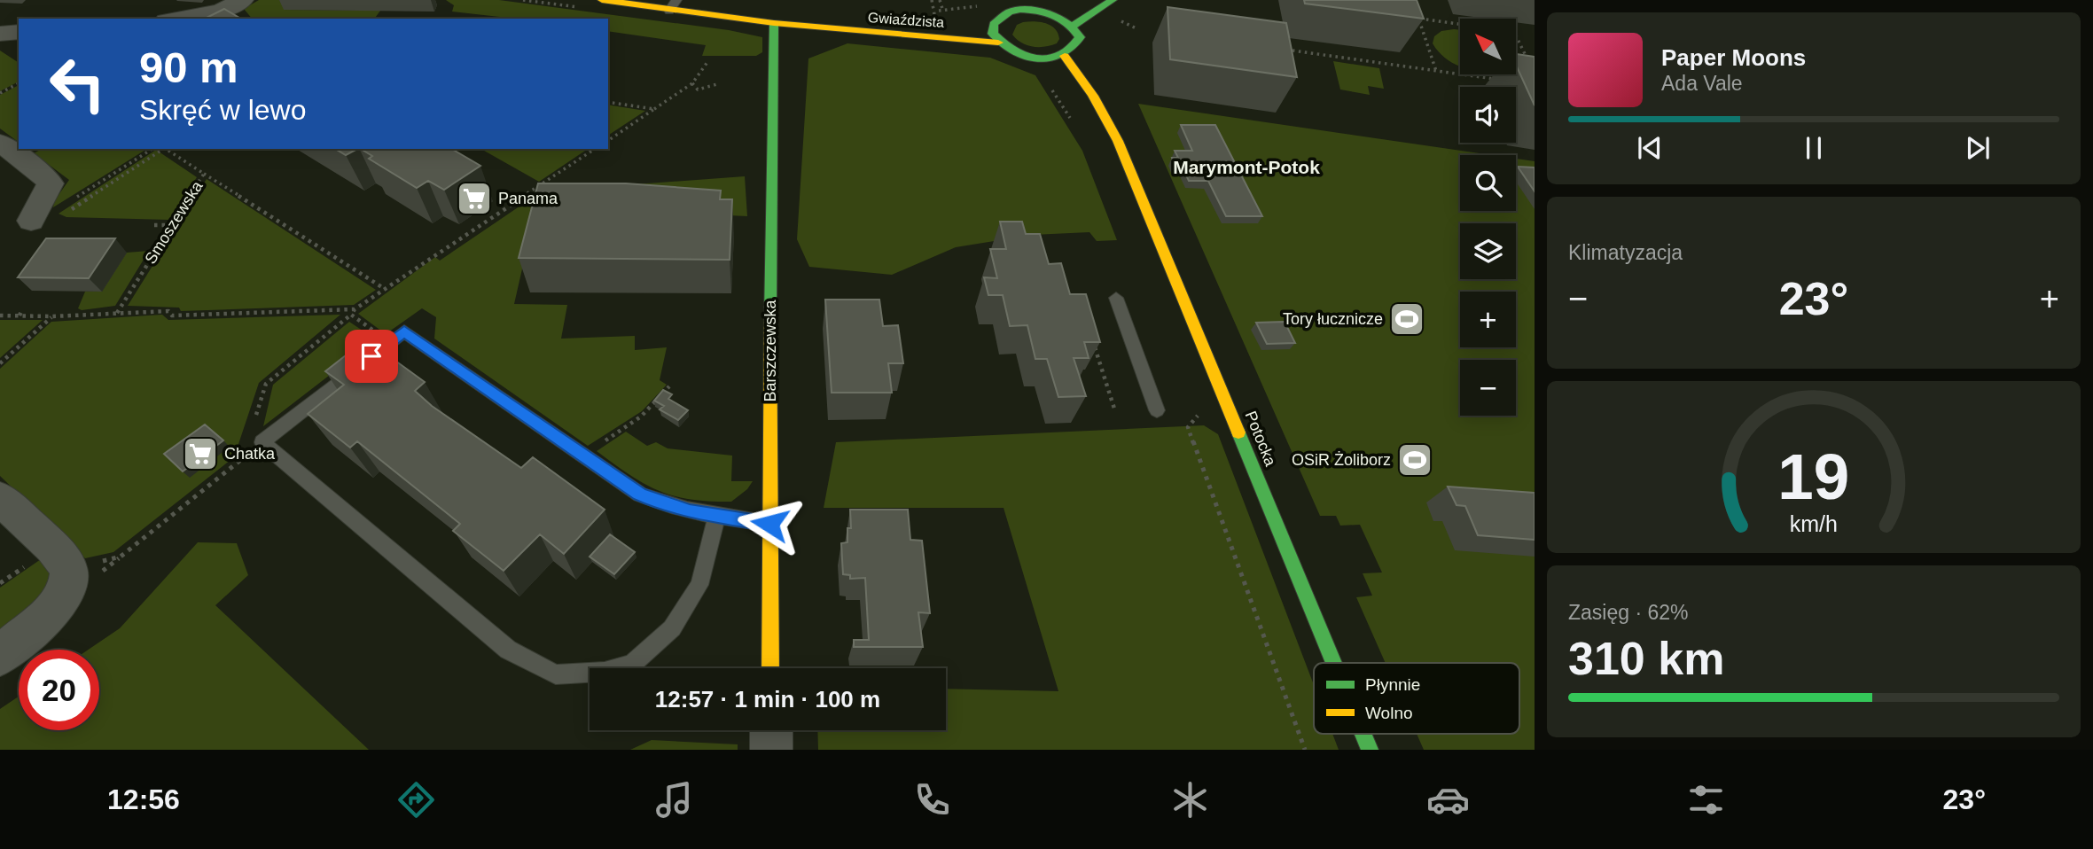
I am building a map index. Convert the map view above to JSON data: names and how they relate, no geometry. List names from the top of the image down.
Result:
{
  "streets": {
    "street": ["Gwiaździsta", "Barszczewska", "Potocka"],
    "path": ["Smoszewska"]
  },
  "crossings": [
    ["Gwiaździsta", "Barszczewska"]
  ],
  "districts": ["Marymont-Potok"],
  "places": {
    "supermarket": ["Panama", "Chatka"],
    "sports": ["Tory łucznicze", "OSiR Żoliborz"]
  },
  "legend": ["Płynnie", "Wolno"],
  "north": "top left",
  "page": {
    "map_buttons": ["+", "−"],
    "turn": ["90 m", "Skręć w lewo"],
    "song": ["Paper Moons", "Ada Vale"],
    "tile": [
      "Klimatyzacja",
      ["Zasięg · 62%", "310 km"]
    ],
    "heat": ["−", "23°", "+"],
    "limit": "20",
    "trip": "12:57 · 1 min · 100 m",
    "tabs": ["12:56", "23°"],
    "gauge": ["19", "km/h"]
  }
}
